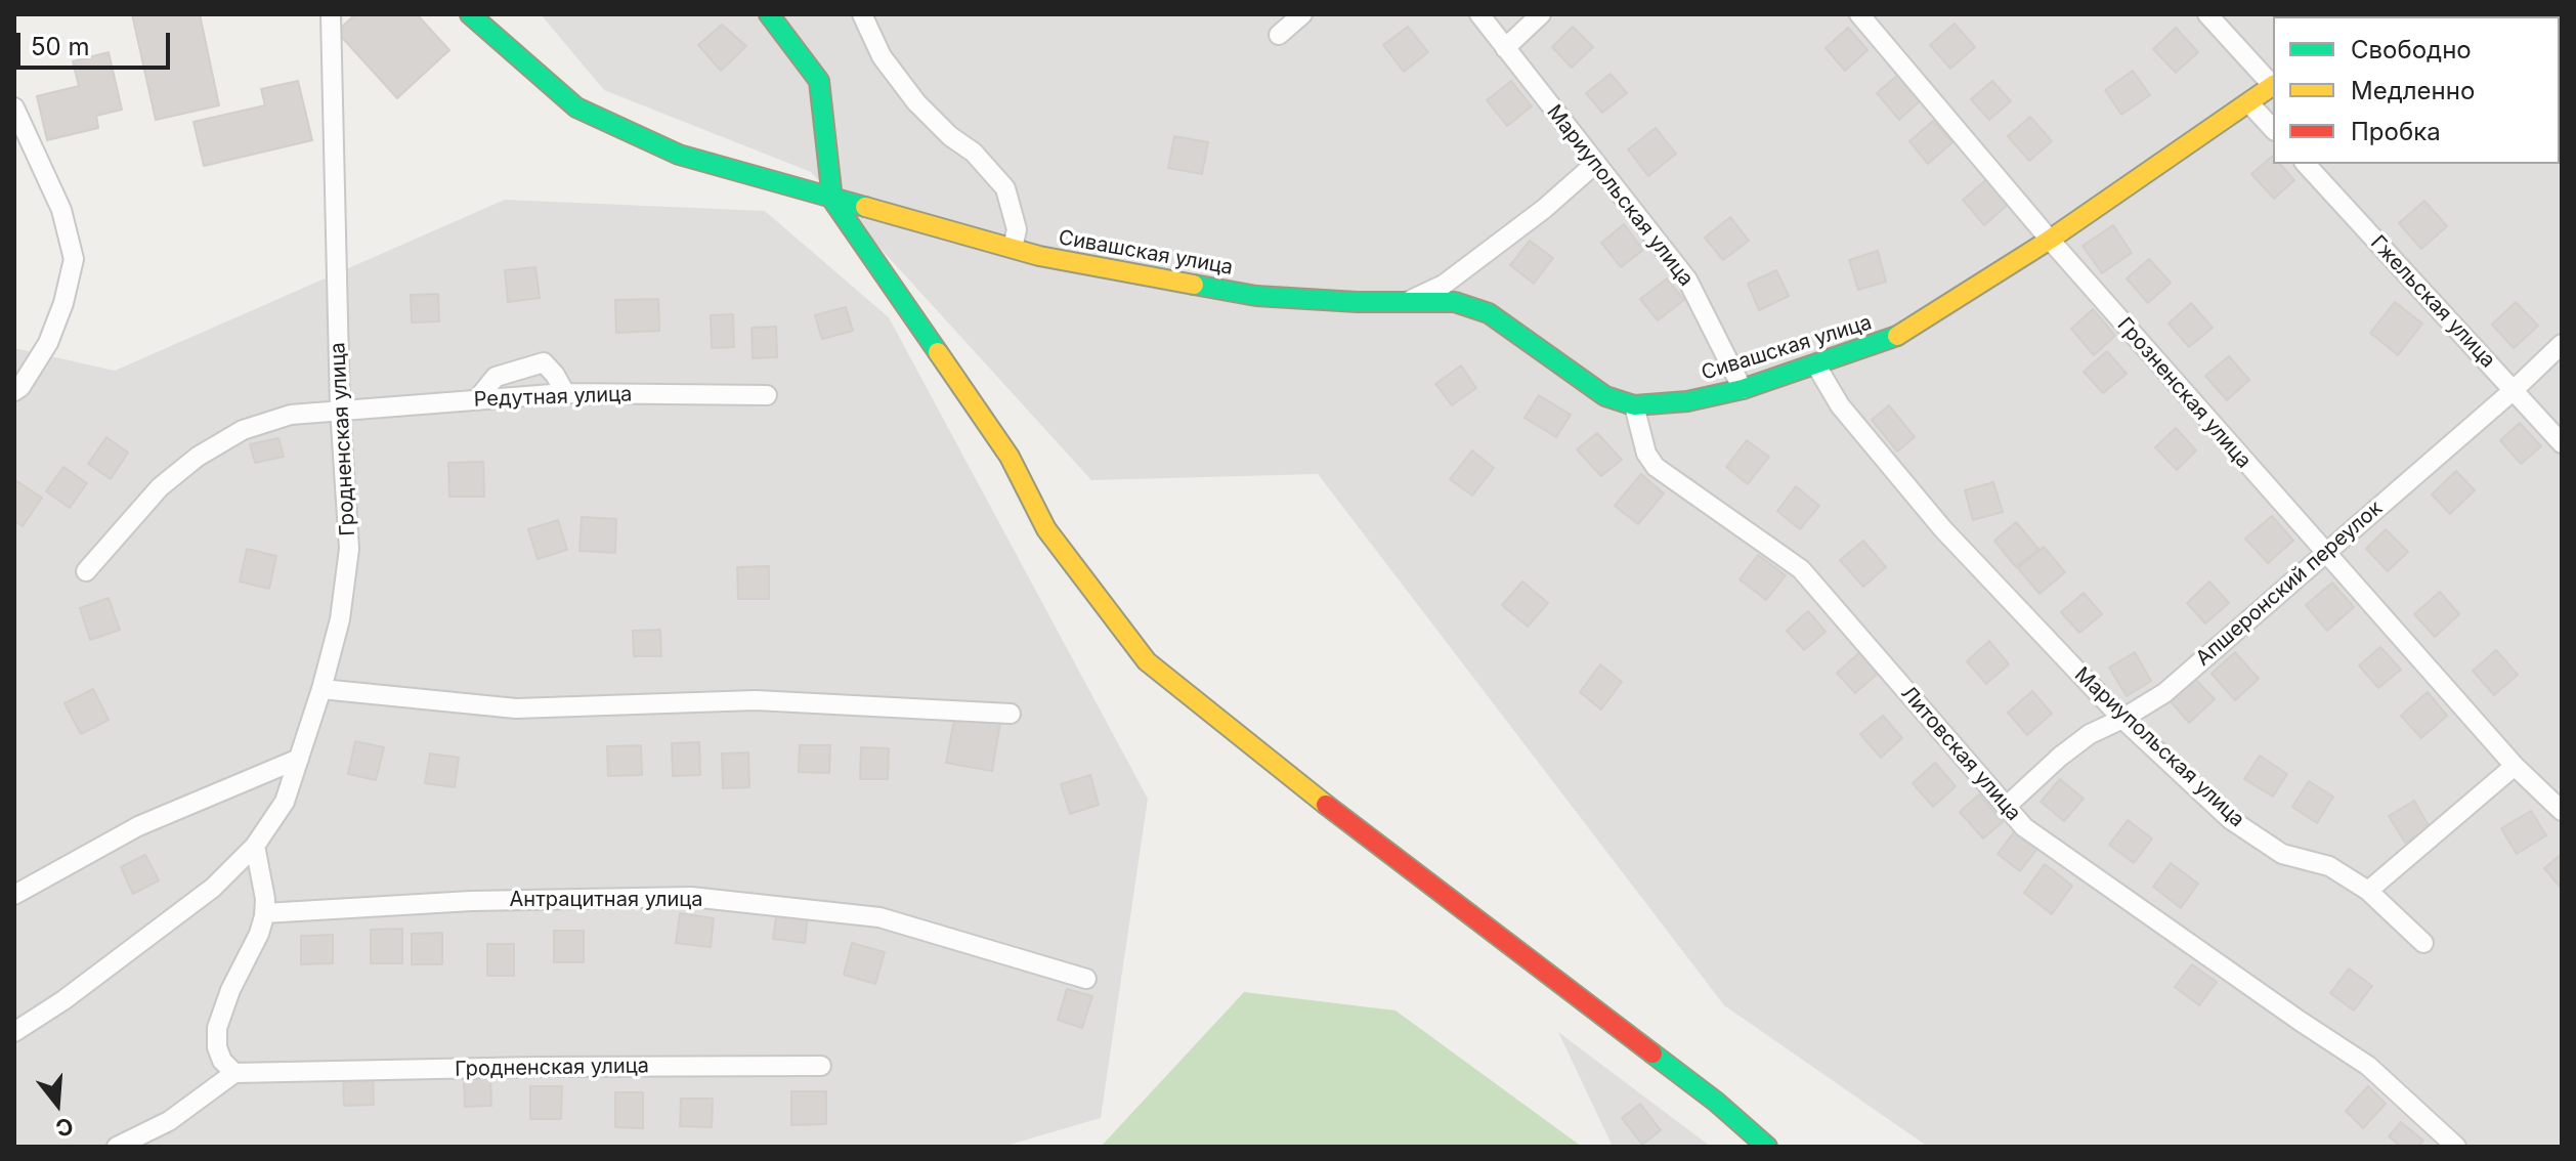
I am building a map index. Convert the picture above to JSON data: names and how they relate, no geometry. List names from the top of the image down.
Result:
{
  "streets": {
    "street": [
      "Мариупольская улица",
      "Сивашская улица",
      "Гжельская улица",
      "Грозненская улица",
      "Редутная улица",
      "Гродненская улица",
      "Апшеронский переулок",
      "Литовская улица",
      "Антрацитная улица"
    ]
  },
  "crossings": [
    ["Мариупольская улица", "Сивашская улица"],
    ["Мариупольская улица", "Апшеронский переулок"],
    ["Сивашская улица", "Грозненская улица"],
    ["Сивашская улица", "Литовская улица"],
    ["Гжельская улица", "Апшеронский переулок"],
    ["Грозненская улица", "Апшеронский переулок"],
    ["Редутная улица", "Гродненская улица"],
    ["Апшеронский переулок", "Литовская улица"]
  ],
  "legend": ["Свободно", "Медленно", "Пробка"],
  "scale_bar": "50 m",
  "north": "bottom"
}
